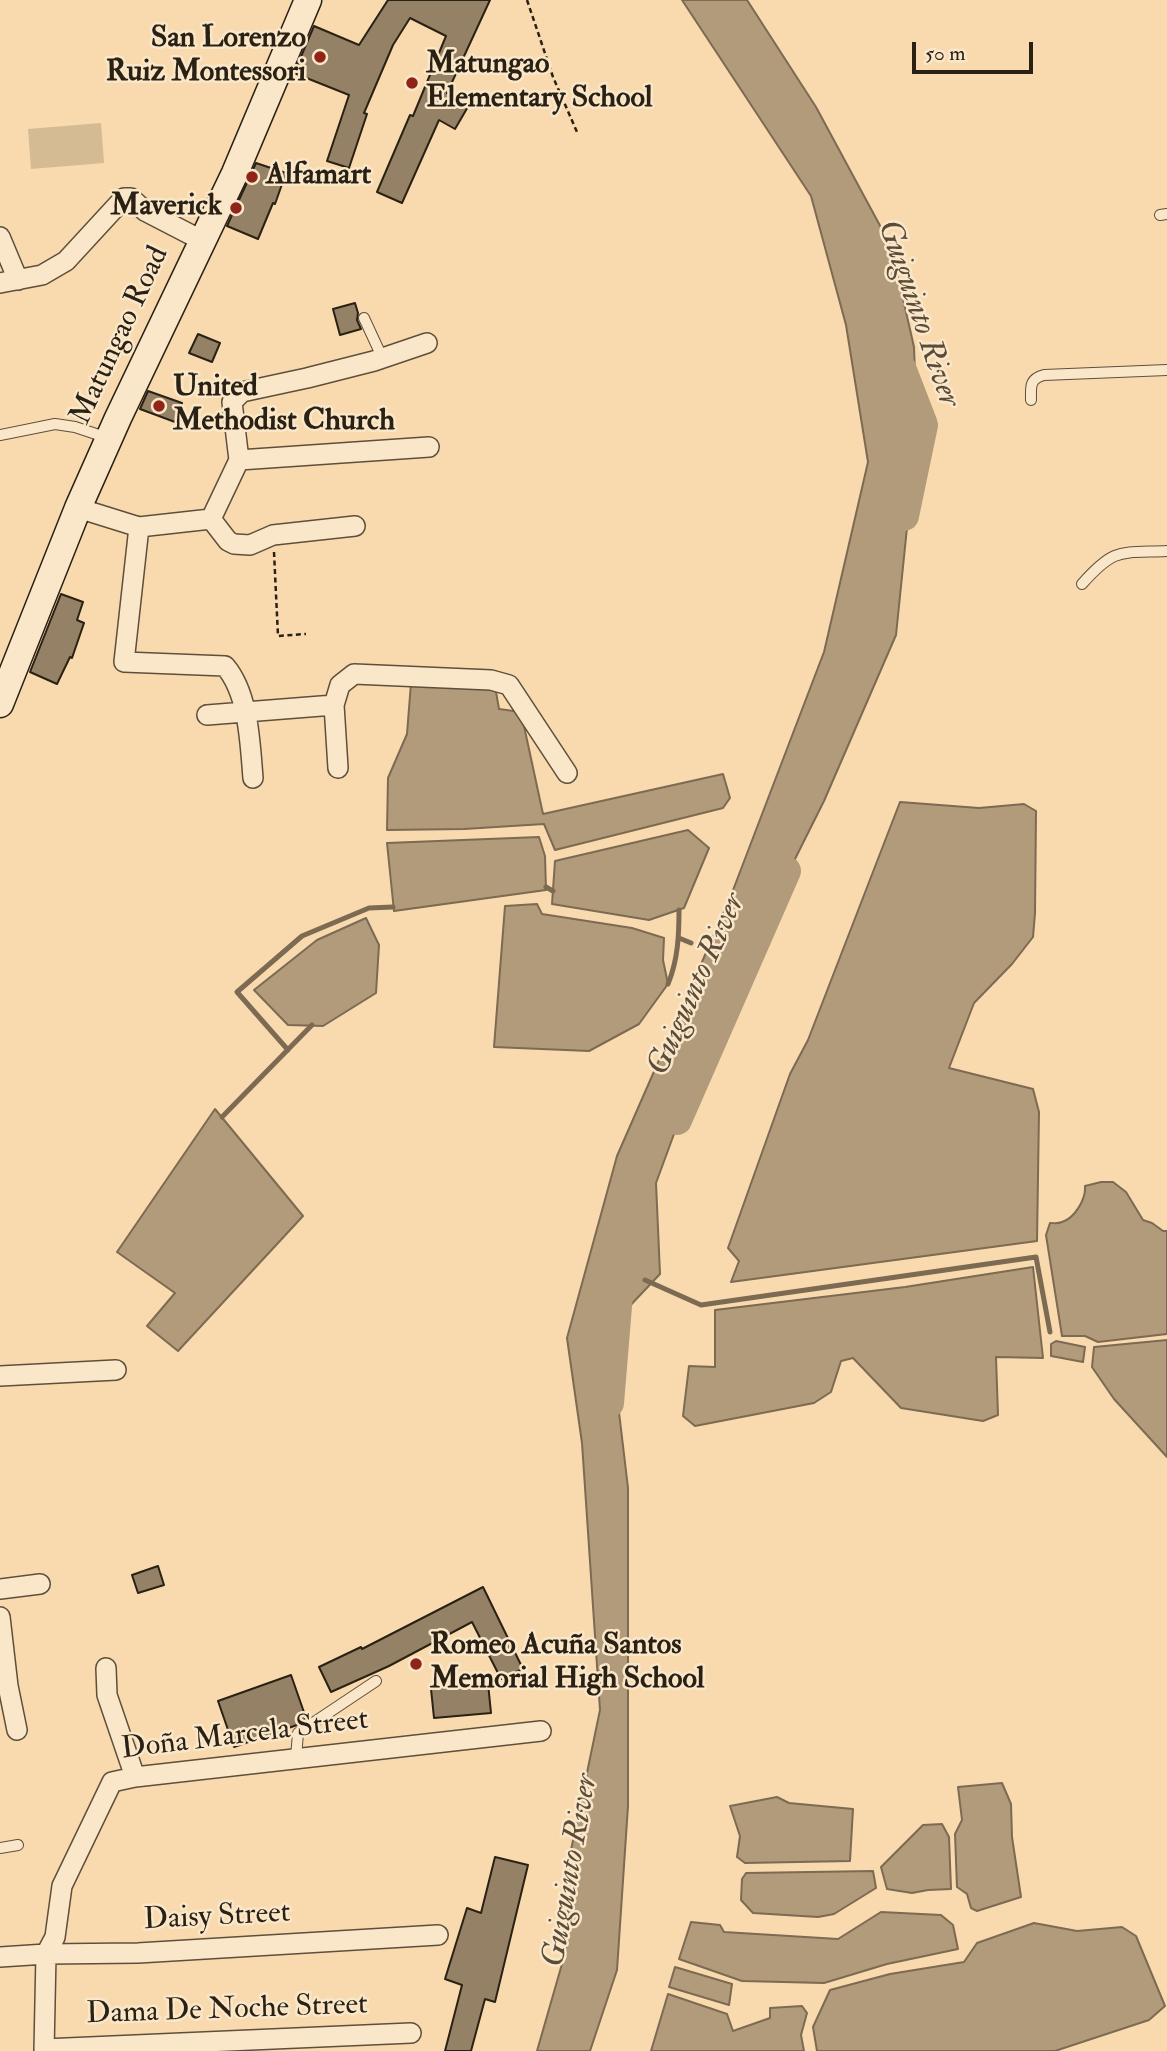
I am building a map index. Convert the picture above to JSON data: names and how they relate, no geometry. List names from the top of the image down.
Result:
{
  "streets": {
    "main road": ["Matungao Road"],
    "street": ["Doña Marcela Street", "Daisy Street", "Dama De Noche Street"]
  },
  "crossings": [
    ["Doña Marcela Street", "Daisy Street"],
    ["Doña Marcela Street", "Dama De Noche Street"]
  ],
  "water": ["Guiguinto River"],
  "places": [
    "San Lorenzo Ruiz Montessori",
    "Matungao Elementary School",
    "Alfamart",
    "Maverick",
    "United Methodist Church",
    "Romeo Acuña Santos Memorial High School"
  ],
  "scale_bar": "50 m"
}
